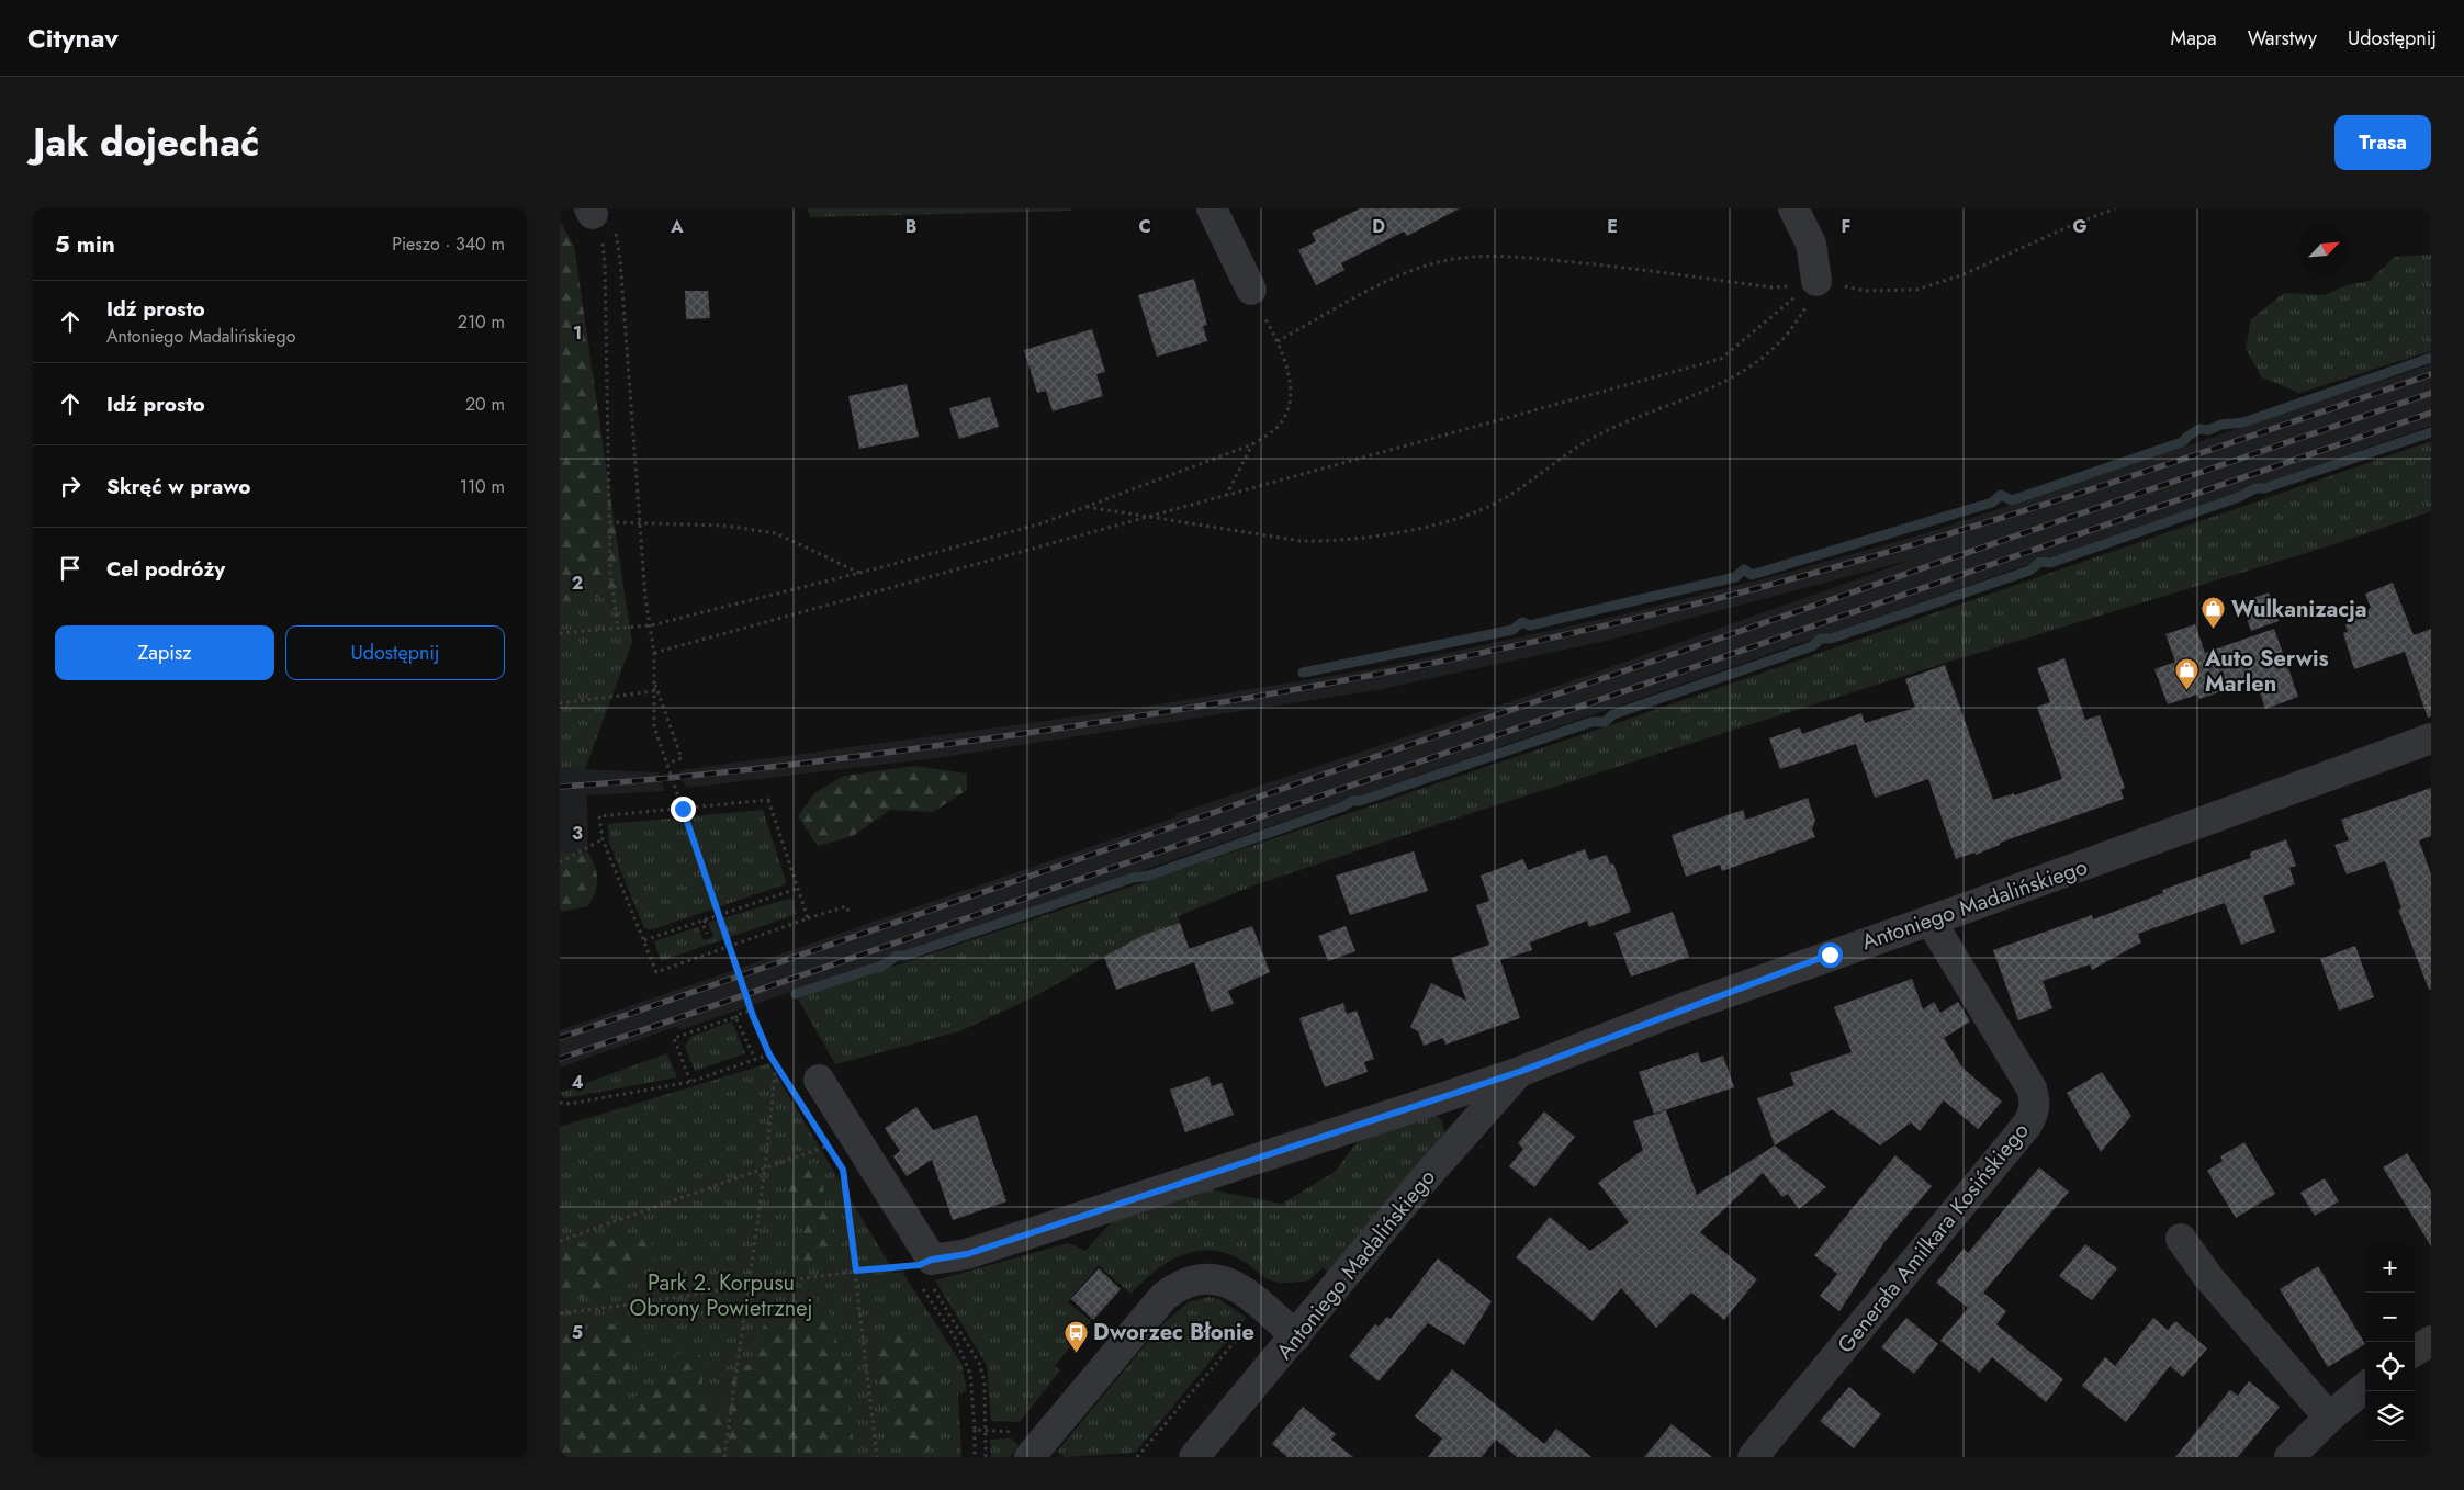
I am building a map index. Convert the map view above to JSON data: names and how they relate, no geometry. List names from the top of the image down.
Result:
{
  "streets": {
    "street": ["Antoniego Madalińskiego", "Generała Amilkara Kosińskiego"]
  },
  "crossings": [
    ["Antoniego Madalińskiego", "Generała Amilkara Kosińskiego"]
  ],
  "parks": ["Park 2. Korpusu Obrony Powietrznej"],
  "places": {
    "shop": ["Wulkanizacja", "Auto Serwis Marlen"],
    "bus stop": ["Dworzec Błonie"]
  },
  "north": "top right",
  "page": {
    "header": "Citynav",
    "nav": ["Mapa", "Warstwy", "Udostępnij"],
    "title": "Jak dojechać",
    "buttons": [
      "Trasa",
      ["Zapisz", "Udostępnij"]
    ],
    "heading": ["5 min", "Pieszo · 340 m"],
    "list": [
      ["Idź prosto", "Antoniego Madalińskiego", "210 m"],
      ["Idź prosto", "20 m"],
      ["Skręć w prawo", "110 m"],
      "Cel podróży"
    ],
    "map_buttons": ["+", "−"]
  },
  "grid": {
    "columns": [
      "A",
      "B",
      "C",
      "D",
      "E",
      "F",
      "G"
    ],
    "rows": [
      "1",
      "2",
      "3",
      "4",
      "5"
    ]
  }
}
